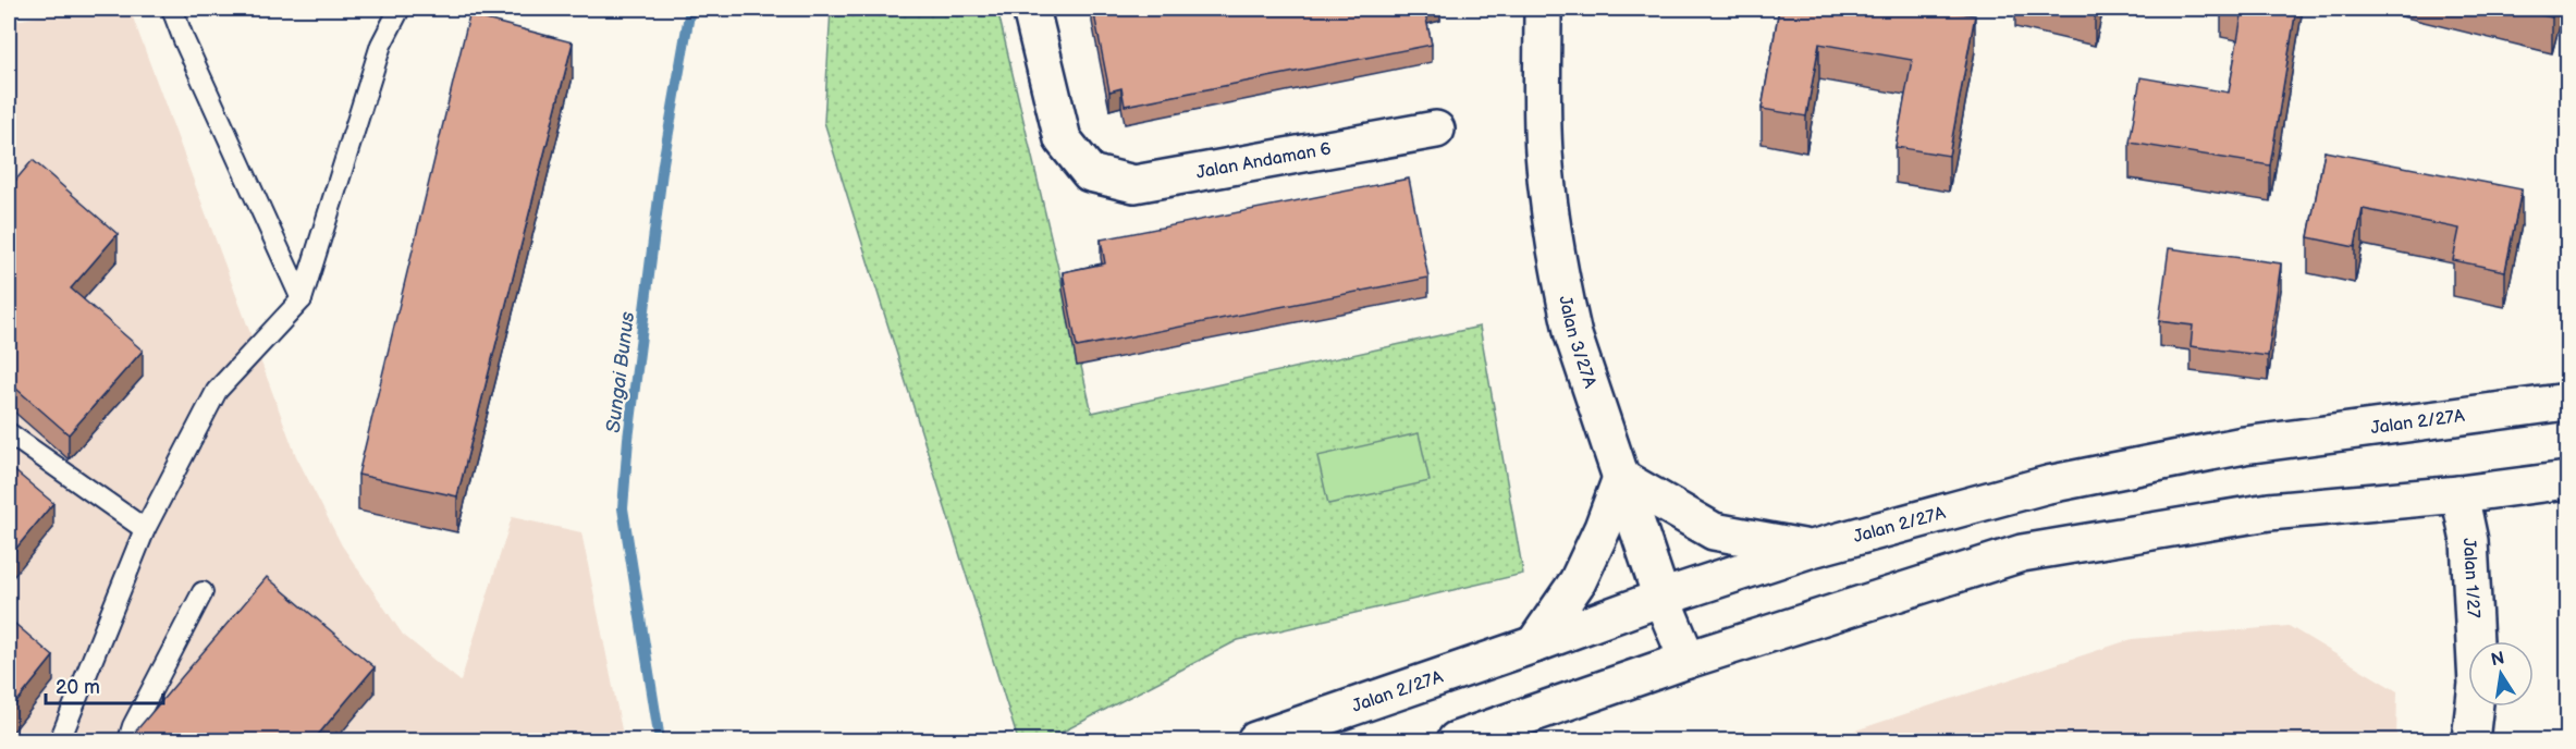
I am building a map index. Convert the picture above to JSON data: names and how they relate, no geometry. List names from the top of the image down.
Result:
{
  "streets": {
    "main road": [
      "Jalan Andaman 6",
      "Jalan 3/27A",
      "Jalan 2/27A",
      "Jalan 1/27"
    ]
  },
  "crossings": [
    ["Jalan 3/27A", "Jalan 2/27A"]
  ],
  "water": ["Sungai Bunus"],
  "scale_bar": "20 m",
  "north": "top"
}
